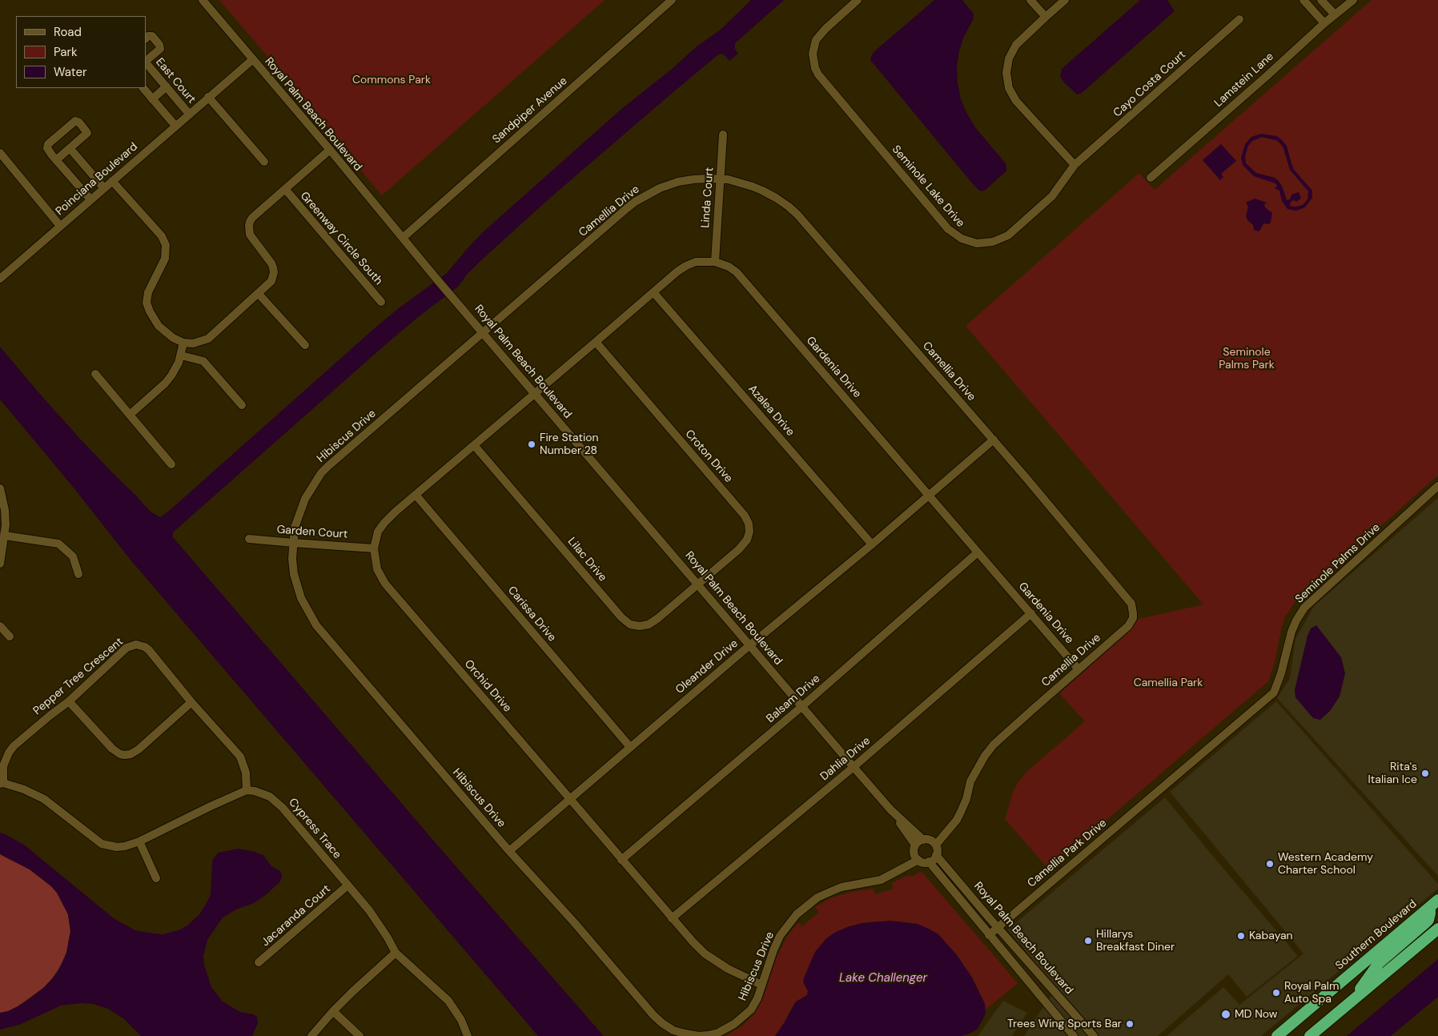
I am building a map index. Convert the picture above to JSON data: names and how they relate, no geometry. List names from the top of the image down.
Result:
{
  "streets": {
    "highway": ["Southern Boulevard"],
    "street": [
      "Lamstein Lane",
      "East Court",
      "Cayo Costa Court",
      "Sandpiper Avenue",
      "Royal Palm Beach Boulevard",
      "Poinciana Boulevard",
      "Seminole Lake Drive",
      "Linda Court",
      "Camellia Drive",
      "Greenway Circle South",
      "Gardenia Drive",
      "Azalea Drive",
      "Hibiscus Drive",
      "Croton Drive",
      "Garden Court",
      "Lilac Drive",
      "Seminole Palms Drive",
      "Carissa Drive",
      "Oleander Drive",
      "Pepper Tree Crescent",
      "Orchid Drive",
      "Balsam Drive",
      "Dahlia Drive",
      "Cypress Trace",
      "Camellia Park Drive",
      "Jacaranda Court"
    ]
  },
  "crossings": [
    ["East Court", "Poinciana Boulevard"],
    ["Cayo Costa Court", "Seminole Lake Drive"],
    ["Sandpiper Avenue", "Royal Palm Beach Boulevard"],
    ["Royal Palm Beach Boulevard", "Poinciana Boulevard"],
    ["Royal Palm Beach Boulevard", "Camellia Drive"],
    ["Royal Palm Beach Boulevard", "Gardenia Drive"],
    ["Royal Palm Beach Boulevard", "Hibiscus Drive"],
    ["Royal Palm Beach Boulevard", "Croton Drive"],
    ["Royal Palm Beach Boulevard", "Lilac Drive"],
    ["Royal Palm Beach Boulevard", "Oleander Drive"],
    ["Royal Palm Beach Boulevard", "Orchid Drive"],
    ["Royal Palm Beach Boulevard", "Balsam Drive"],
    ["Royal Palm Beach Boulevard", "Dahlia Drive"],
    ["Royal Palm Beach Boulevard", "Camellia Park Drive"],
    ["Linda Court", "Camellia Drive"],
    ["Linda Court", "Gardenia Drive"],
    ["Camellia Drive", "Gardenia Drive"],
    ["Camellia Drive", "Hibiscus Drive"],
    ["Camellia Drive", "Oleander Drive"],
    ["Gardenia Drive", "Azalea Drive"],
    ["Gardenia Drive", "Croton Drive"],
    ["Gardenia Drive", "Oleander Drive"],
    ["Gardenia Drive", "Orchid Drive"],
    ["Gardenia Drive", "Balsam Drive"],
    ["Gardenia Drive", "Dahlia Drive"],
    ["Azalea Drive", "Oleander Drive"],
    ["Hibiscus Drive", "Garden Court"],
    ["Hibiscus Drive", "Oleander Drive"],
    ["Hibiscus Drive", "Orchid Drive"],
    ["Croton Drive", "Lilac Drive"],
    ["Garden Court", "Orchid Drive"],
    ["Lilac Drive", "Orchid Drive"],
    ["Seminole Palms Drive", "Camellia Park Drive"],
    ["Carissa Drive", "Oleander Drive"],
    ["Carissa Drive", "Orchid Drive"],
    ["Oleander Drive", "Orchid Drive"],
    ["Pepper Tree Crescent", "Cypress Trace"],
    ["Orchid Drive", "Balsam Drive"],
    ["Orchid Drive", "Dahlia Drive"],
    ["Cypress Trace", "Jacaranda Court"]
  ],
  "water": ["Lake Challenger"],
  "parks": ["Commons Park", "Seminole Palms Park", "Camellia Park"],
  "places": [
    "Fire Station Number 28",
    "Rita's Italian Ice",
    "Western Academy Charter School",
    "Kabayan",
    "Hillarys Breakfast Diner",
    "Royal Palm Auto Spa",
    "MD Now",
    "Trees Wing Sports Bar"
  ],
  "legend": ["Road", "Park", "Water"]
}
